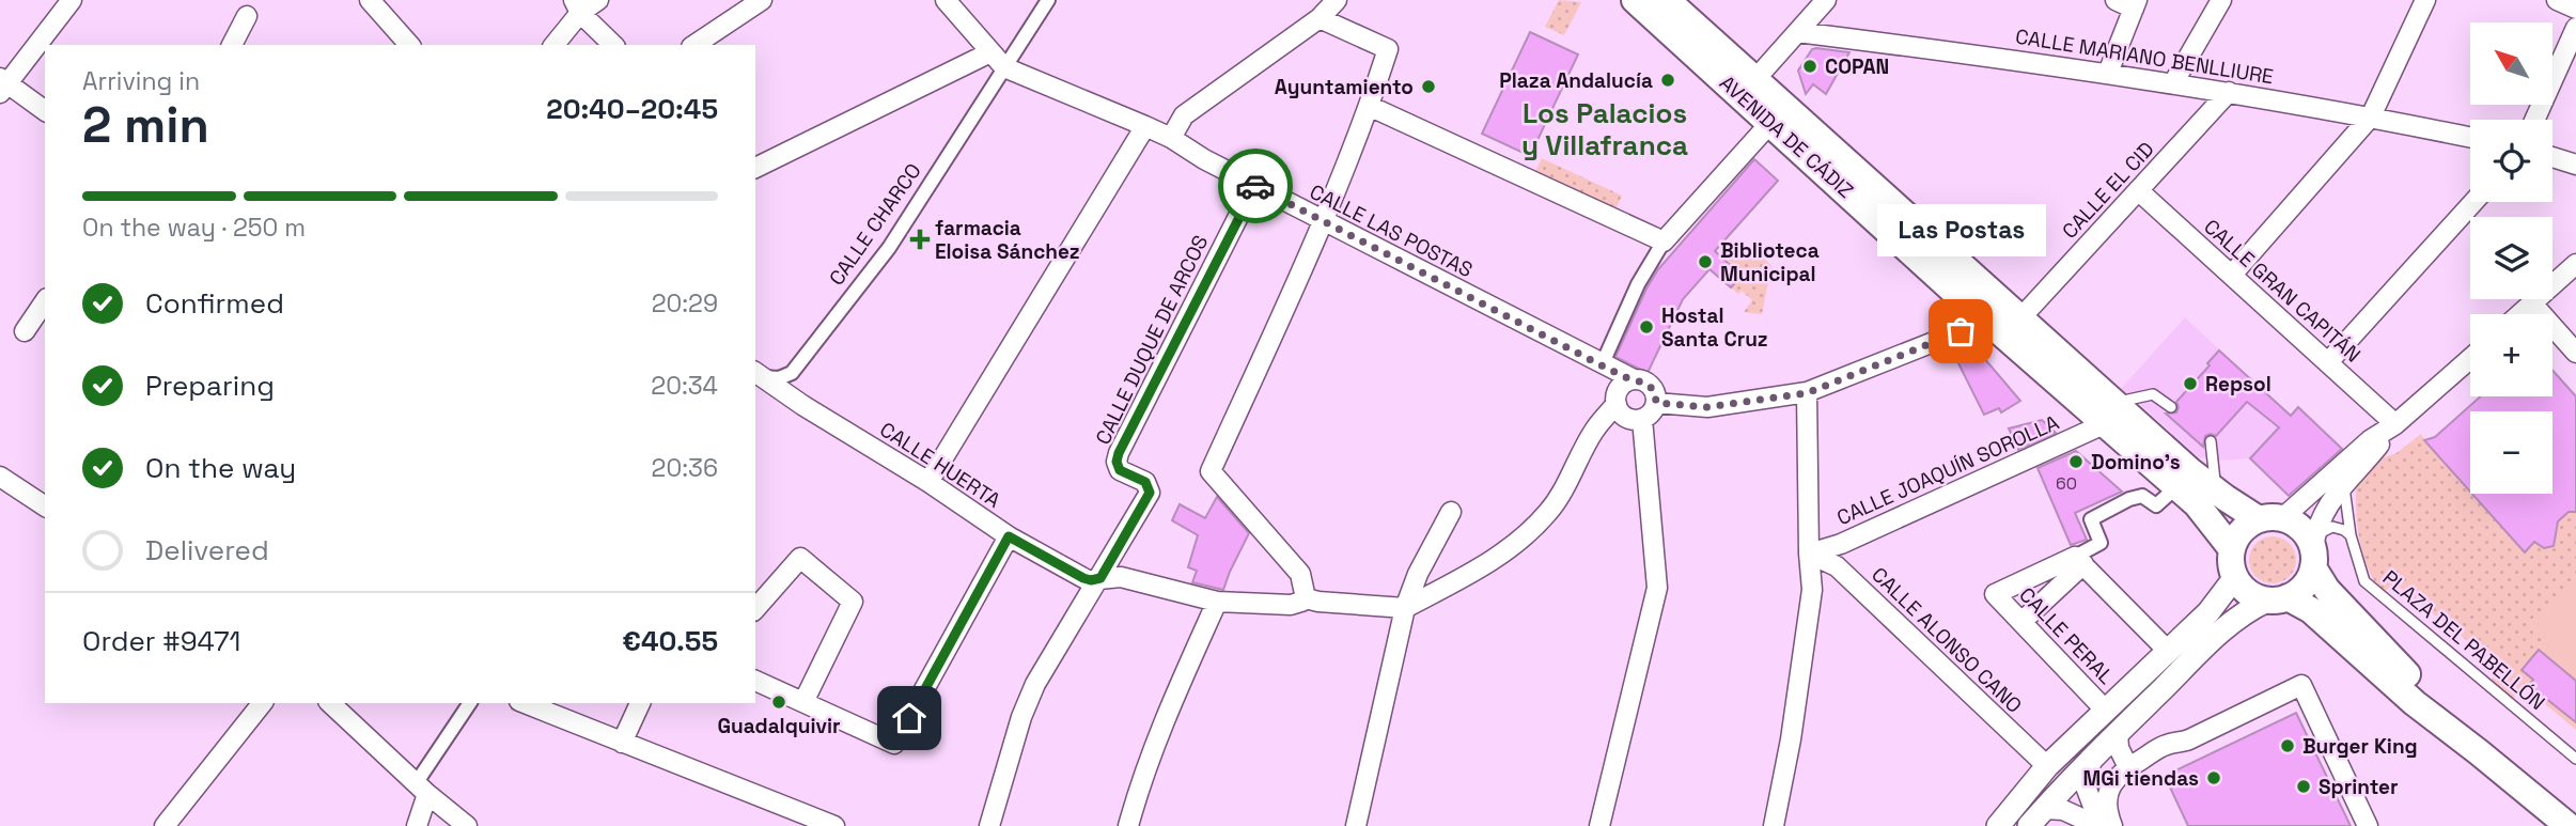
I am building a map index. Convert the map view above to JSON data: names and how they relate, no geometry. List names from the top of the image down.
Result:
{
  "streets": {
    "main road": ["AVENIDA DE CÁDIZ"],
    "street": [
      "CALLE MARIANO BENLLIURE",
      "CALLE EL CID",
      "CALLE CHARCO",
      "CALLE LAS POSTAS",
      "CALLE GRAN CAPITÁN",
      "CALLE DUQUE DE ARCOS",
      "CALLE HUERTA",
      "CALLE JOAQUÍN SOROLLA",
      "CALLE PERAL",
      "CALLE ALONSO CANO"
    ],
    "lane": ["PLAZA DEL PABELLÓN"]
  },
  "crossings": [
    ["CALLE MARIANO BENLLIURE", "CALLE EL CID"],
    ["AVENIDA DE CÁDIZ", "CALLE EL CID"],
    ["AVENIDA DE CÁDIZ", "CALLE JOAQUÍN SOROLLA"],
    ["CALLE EL CID", "CALLE GRAN CAPITÁN"],
    ["CALLE CHARCO", "CALLE LAS POSTAS"],
    ["CALLE CHARCO", "CALLE HUERTA"],
    ["CALLE LAS POSTAS", "CALLE DUQUE DE ARCOS"],
    ["CALLE DUQUE DE ARCOS", "CALLE HUERTA"],
    ["CALLE JOAQUÍN SOROLLA", "CALLE ALONSO CANO"]
  ],
  "districts": ["Los Palacios y Villafranca"],
  "places": {
    "other": [
      "COPAN",
      "Plaza Andalucía",
      "Ayuntamiento",
      "Biblioteca Municipal",
      "Hostal Santa Cruz",
      "Las Postas",
      "Repsol",
      "Domino's",
      "Guadalquivir",
      "Burger King",
      "MGi tiendas",
      "Sprinter"
    ],
    "health": ["farmacia Eloisa Sánchez"]
  },
  "house_numbers": ["60"],
  "north": "top left",
  "page": {
    "map_buttons": ["+", "−"],
    "heading": ["2 min", "Arriving in", "20:40–20:45"],
    "panel": ["Order #9471", "€40.55"],
    "bar": "On the way · 250 m",
    "bubble": "Las Postas",
    "list": [
      ["Confirmed", "20:29"],
      ["Preparing", "20:34"],
      ["On the way", "20:36"],
      "Delivered"
    ]
  }
}
